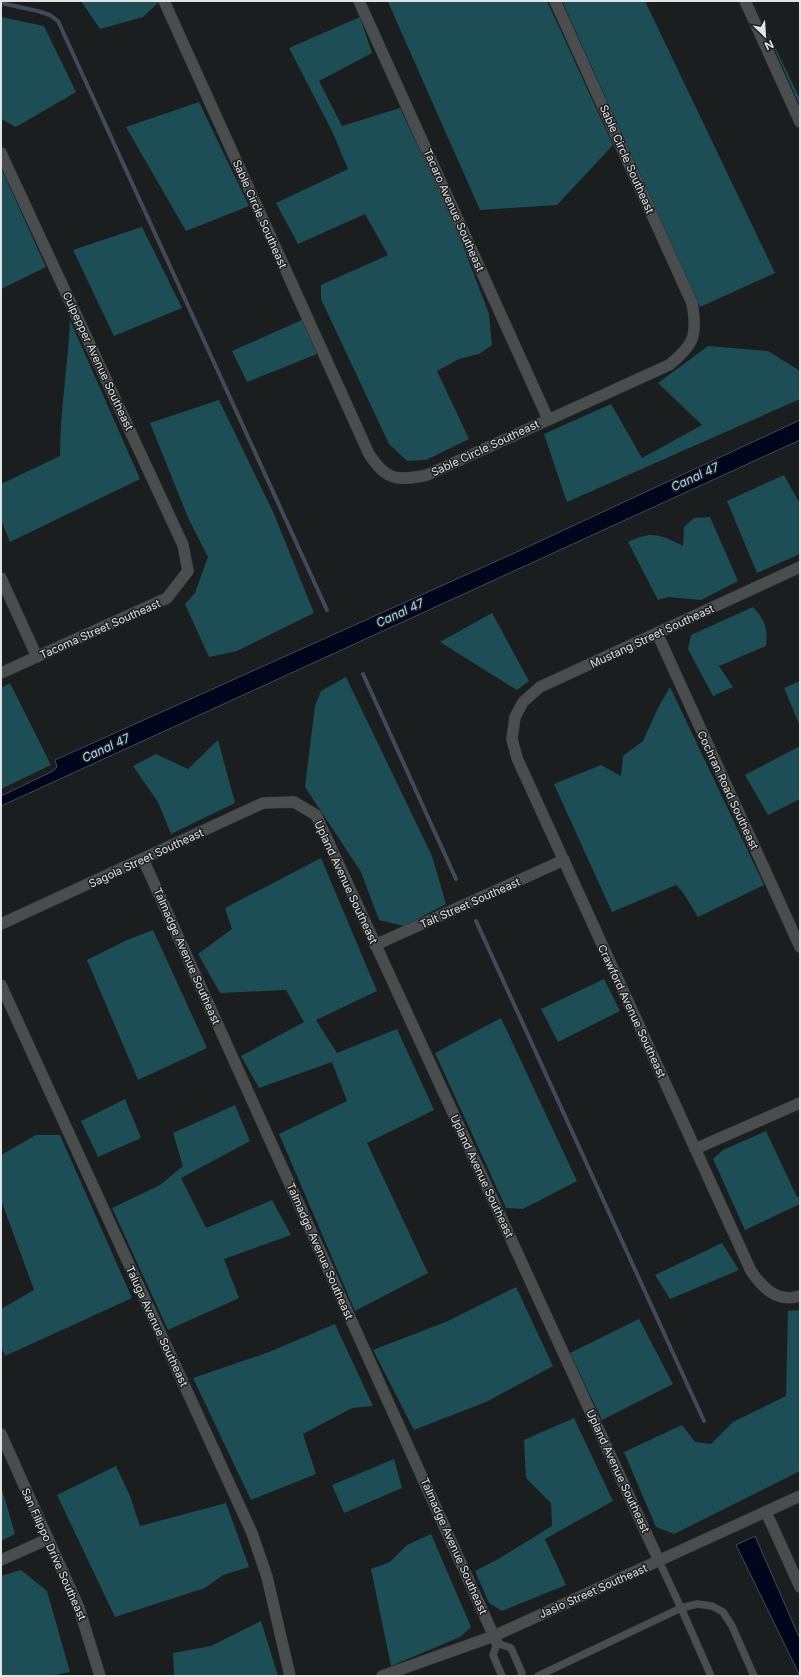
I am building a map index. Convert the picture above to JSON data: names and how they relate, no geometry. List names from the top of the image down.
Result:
{
  "streets": {
    "street": [
      "Sable Circle Southeast",
      "Tacaro Avenue Southeast",
      "Culpepper Avenue Southeast",
      "Tacoma Street Southeast",
      "Mustang Street Southeast",
      "Cochran Road Southeast",
      "Sagola Street Southeast",
      "Upland Avenue Southeast",
      "Tait Street Southeast",
      "Talmadge Avenue Southeast",
      "Crawford Avenue Southeast",
      "Taluga Avenue Southeast",
      "San Filippo Drive Southeast",
      "Jaslo Street Southeast"
    ]
  },
  "crossings": [
    ["Sable Circle Southeast", "Tacaro Avenue Southeast"],
    ["Culpepper Avenue Southeast", "Tacoma Street Southeast"],
    ["Mustang Street Southeast", "Cochran Road Southeast"],
    ["Mustang Street Southeast", "Crawford Avenue Southeast"],
    ["Sagola Street Southeast", "Upland Avenue Southeast"],
    ["Sagola Street Southeast", "Talmadge Avenue Southeast"],
    ["Upland Avenue Southeast", "Tait Street Southeast"],
    ["Upland Avenue Southeast", "Jaslo Street Southeast"],
    ["Tait Street Southeast", "Crawford Avenue Southeast"],
    ["Talmadge Avenue Southeast", "Jaslo Street Southeast"]
  ],
  "water": ["Canal 47"],
  "north": "bottom right"
}
